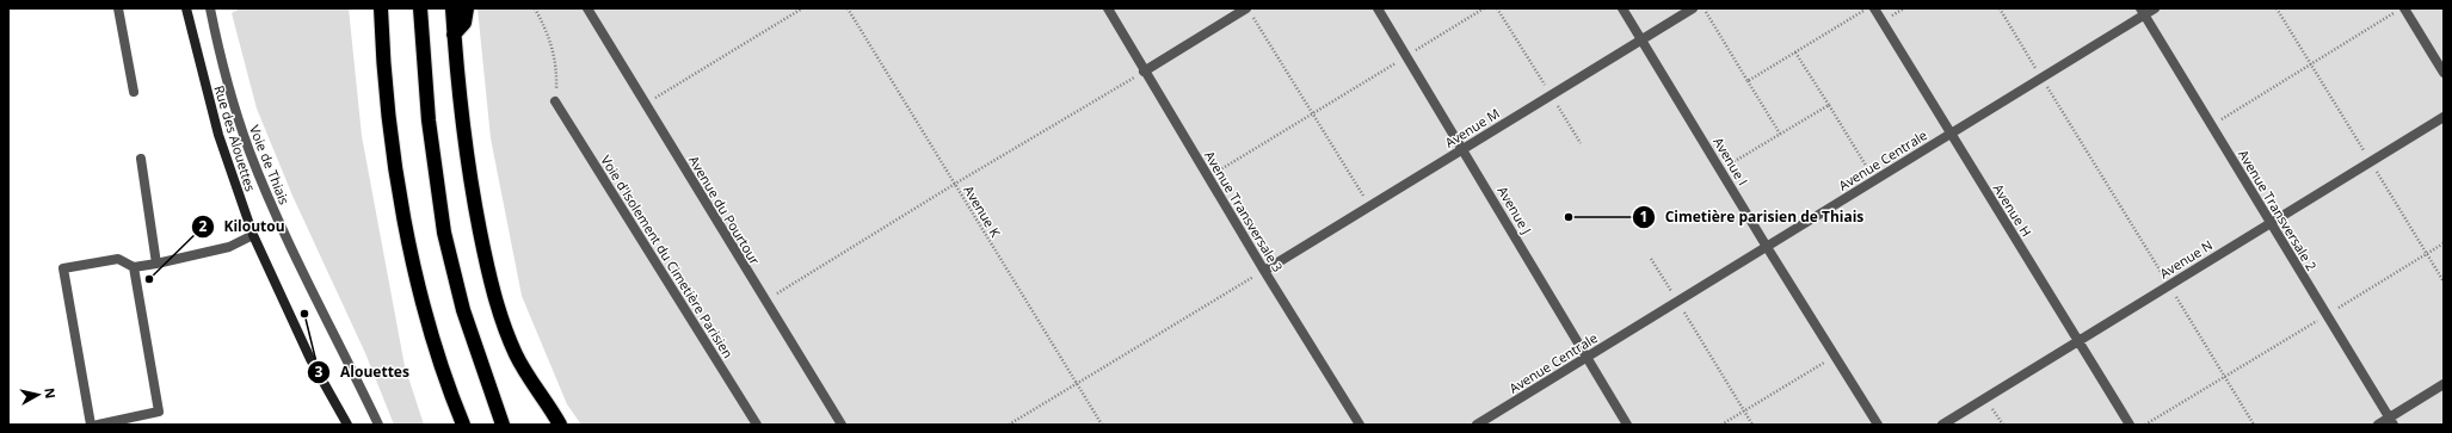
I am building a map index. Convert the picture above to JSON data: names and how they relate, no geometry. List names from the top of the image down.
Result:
{
  "streets": {
    "main road": ["Rue des Alouettes"],
    "lane": [
      "Avenue M",
      "Avenue Centrale",
      "Avenue I",
      "Voie de Thiais",
      "Avenue du Pourtour",
      "Avenue J",
      "Avenue H",
      "Avenue Transversale 2",
      "Avenue Transversale 3",
      "Voie d'Isolement du Cimetière Parisien",
      "Avenue N"
    ],
    "path": ["Avenue K"]
  },
  "crossings": [
    ["Avenue M", "Avenue I"],
    ["Avenue M", "Avenue J"],
    ["Avenue M", "Avenue Transversale 3"],
    ["Avenue Centrale", "Avenue I"],
    ["Avenue Centrale", "Avenue J"],
    ["Avenue Centrale", "Avenue H"],
    ["Avenue Centrale", "Avenue Transversale 2"],
    ["Avenue H", "Avenue N"],
    ["Avenue Transversale 2", "Avenue N"]
  ],
  "places": ["Cimetière parisien de Thiais", "Kiloutou", "Alouettes"],
  "north": "right"
}
